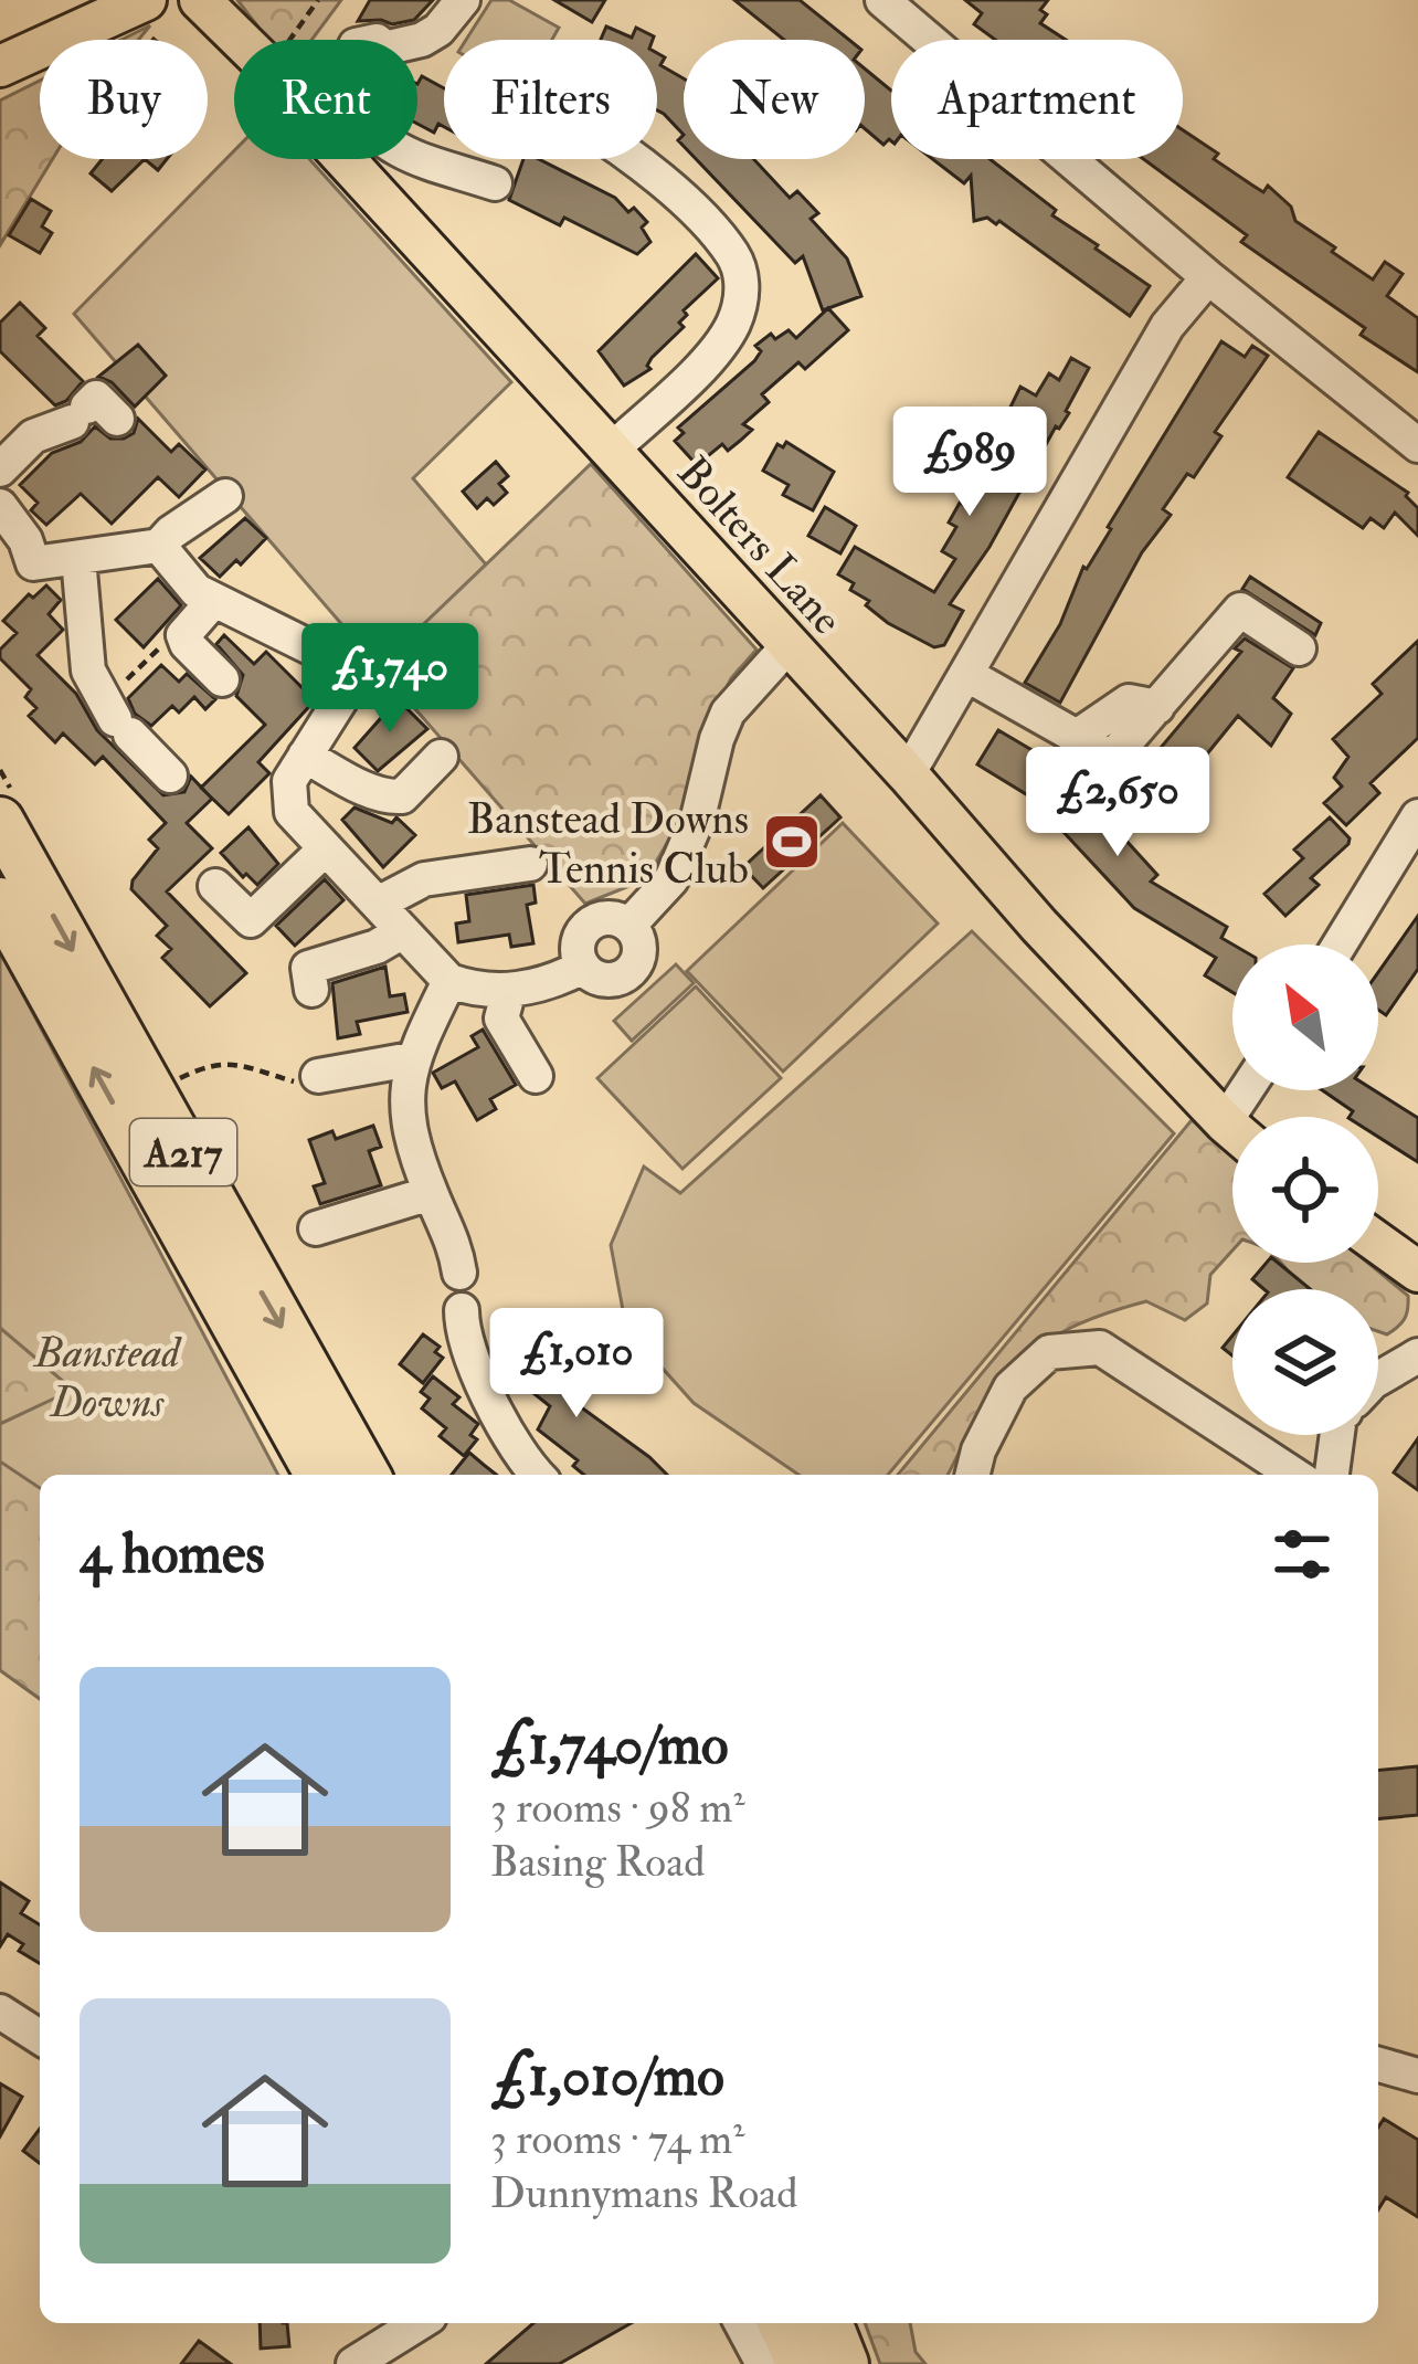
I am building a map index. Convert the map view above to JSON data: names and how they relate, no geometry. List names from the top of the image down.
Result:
{
  "streets": {
    "highway": ["A217"],
    "main road": ["Bolters Lane"]
  },
  "parks": ["Banstead Downs"],
  "places": {
    "sports": ["Banstead Downs Tennis Club"]
  },
  "north": "top left",
  "page": {
    "chip": [
      "Buy",
      "Rent",
      "Filters",
      "New",
      "Apartment"
    ],
    "price": [
      "£989",
      "£1,740",
      "£2,650",
      "£1,010"
    ],
    "heading": "4 homes",
    "list": [
      {
        "name": "£1,740/mo",
        "note": "3 rooms · 98 m² · Basing Road"
      },
      {
        "name": "£1,010/mo",
        "note": "3 rooms · 74 m² · Dunnymans Road"
      }
    ]
  }
}
